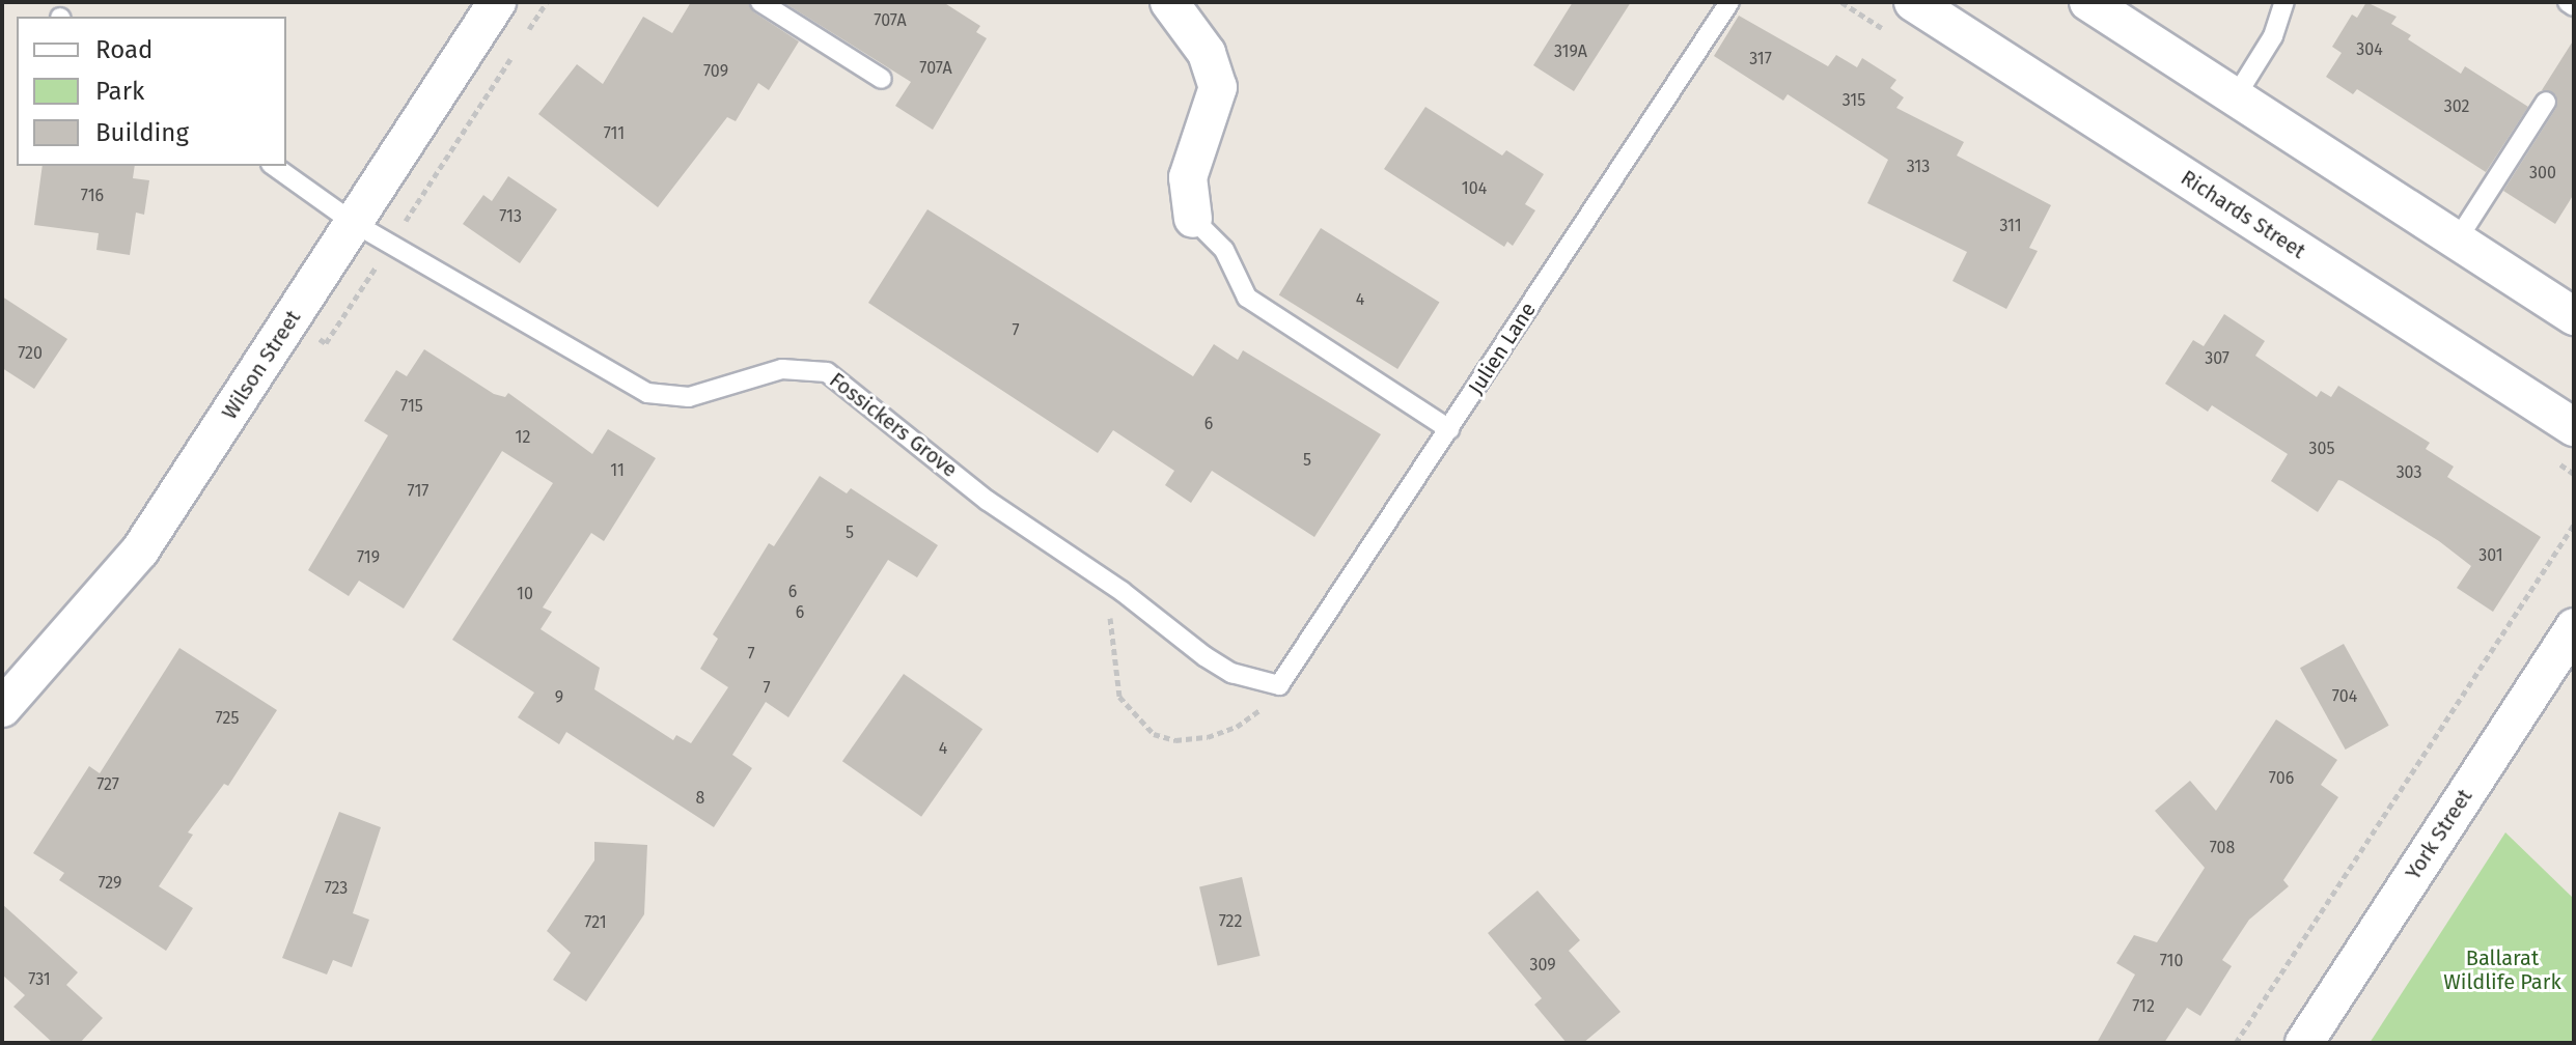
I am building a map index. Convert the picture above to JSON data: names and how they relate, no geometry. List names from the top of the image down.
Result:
{
  "streets": {
    "street": ["Richards Street", "Wilson Street", "York Street"],
    "lane": ["Julien Lane", "Fossickers Grove"]
  },
  "crossings": [
    ["Julien Lane", "Fossickers Grove"],
    ["Wilson Street", "Fossickers Grove"]
  ],
  "parks": ["Ballarat Wildlife Park"],
  "house_numbers": [
    "707A",
    "304",
    "319A",
    "317",
    "707A",
    "709",
    "315",
    "302",
    "711",
    "313",
    "300",
    "104",
    "716",
    "713",
    "311",
    "4",
    "7",
    "720",
    "307",
    "715",
    "6",
    "12",
    "305",
    "5",
    "11",
    "303",
    "717",
    "5",
    "301",
    "719",
    "6",
    "10",
    "6",
    "7",
    "7",
    "704",
    "9",
    "725",
    "4",
    "706",
    "727",
    "8",
    "708",
    "729",
    "723",
    "722",
    "721",
    "710",
    "309",
    "731",
    "712"
  ],
  "legend": ["Road", "Park", "Building"]
}
